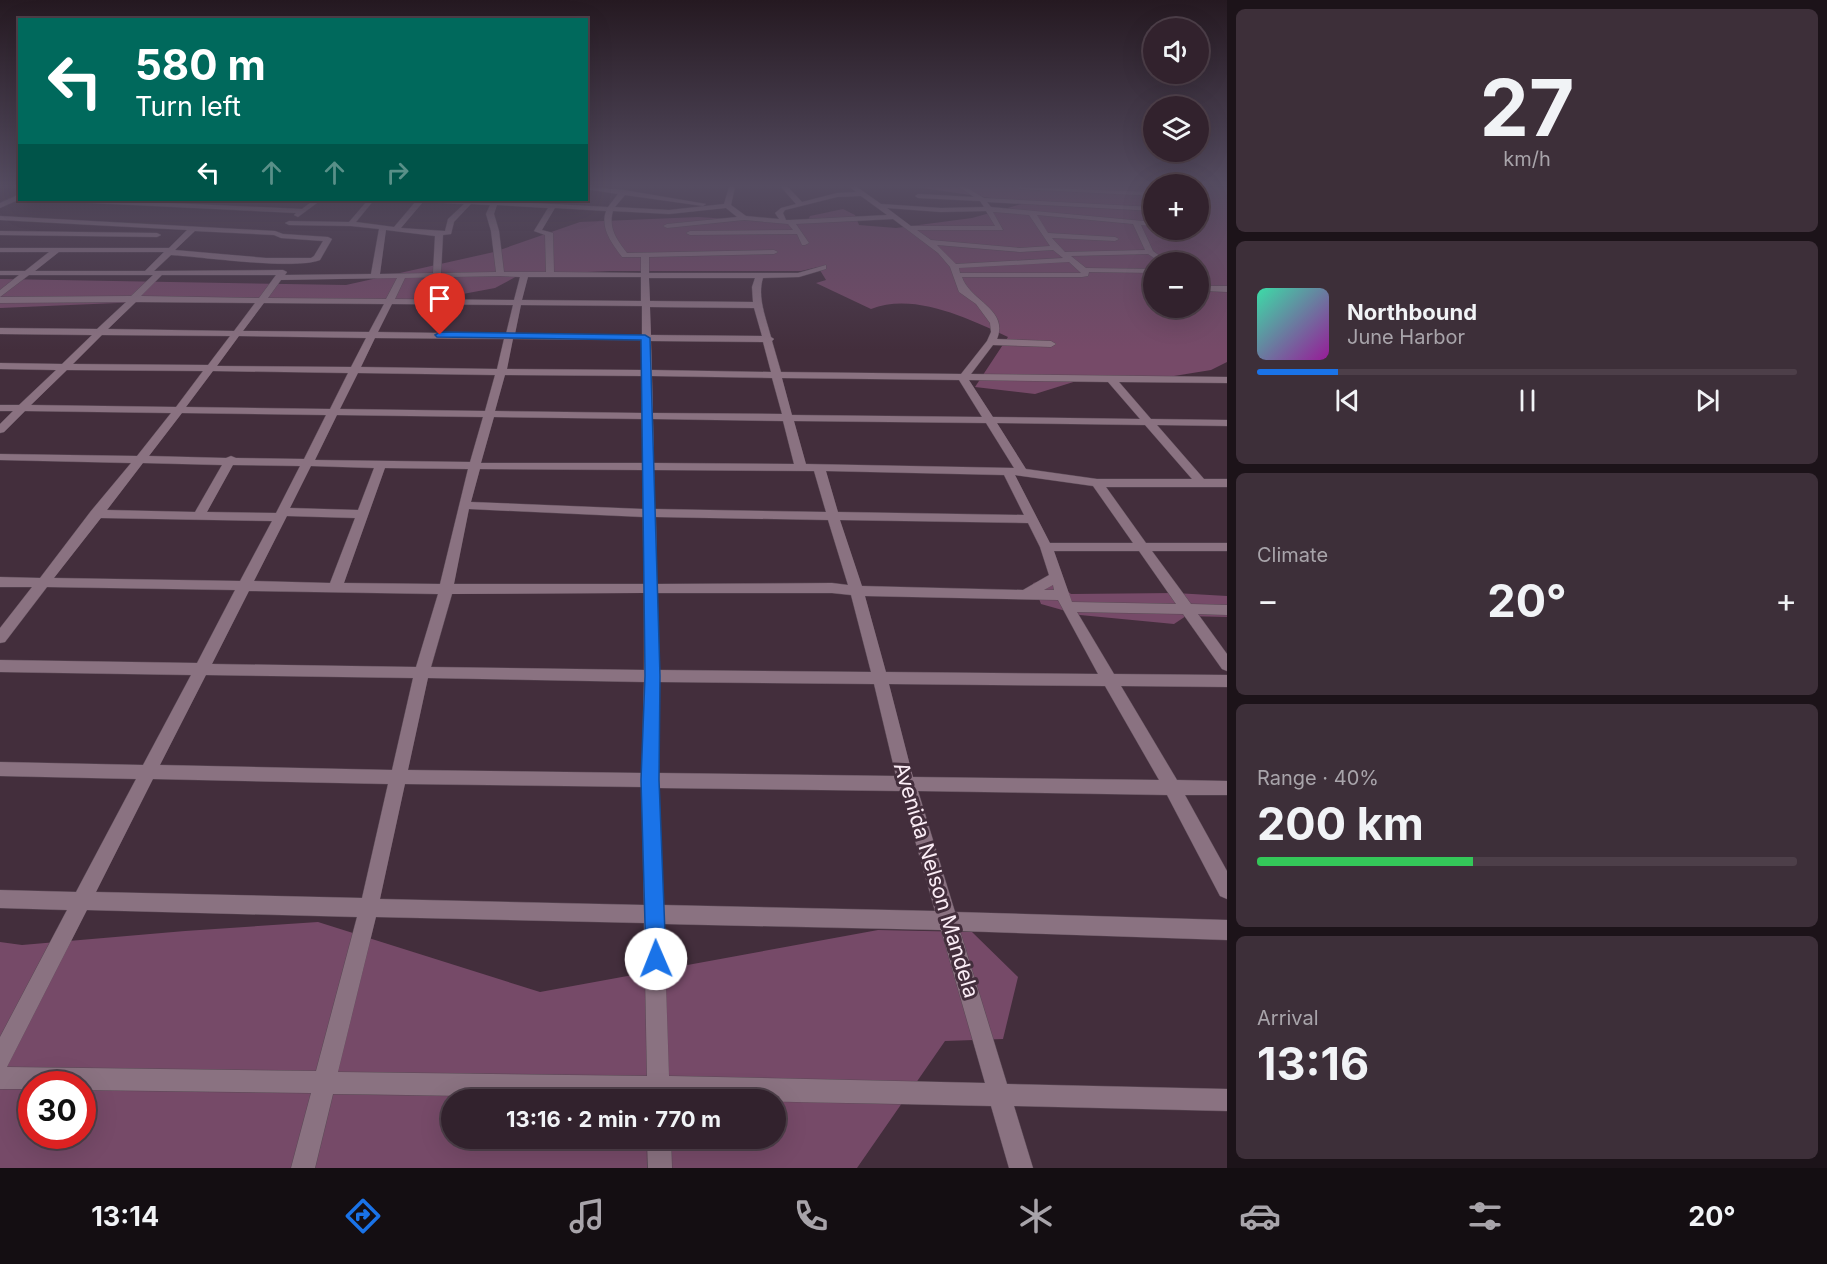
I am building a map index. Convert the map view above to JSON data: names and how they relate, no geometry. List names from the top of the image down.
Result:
{
  "streets": {
    "street": ["Avenida Nelson Mandela"]
  },
  "page": {
    "tile": [
      ["27", "km/h"],
      "Climate",
      ["Range · 40%", "200 km"],
      ["Arrival", "13:16"]
    ],
    "map_buttons": ["+", "−"],
    "turn": ["580 m", "Turn left"],
    "song": ["Northbound", "June Harbor"],
    "heat": ["−", "20°", "+"],
    "limit": "30",
    "trip": "13:16 · 2 min · 770 m",
    "tabs": ["13:14", "20°"]
  }
}
